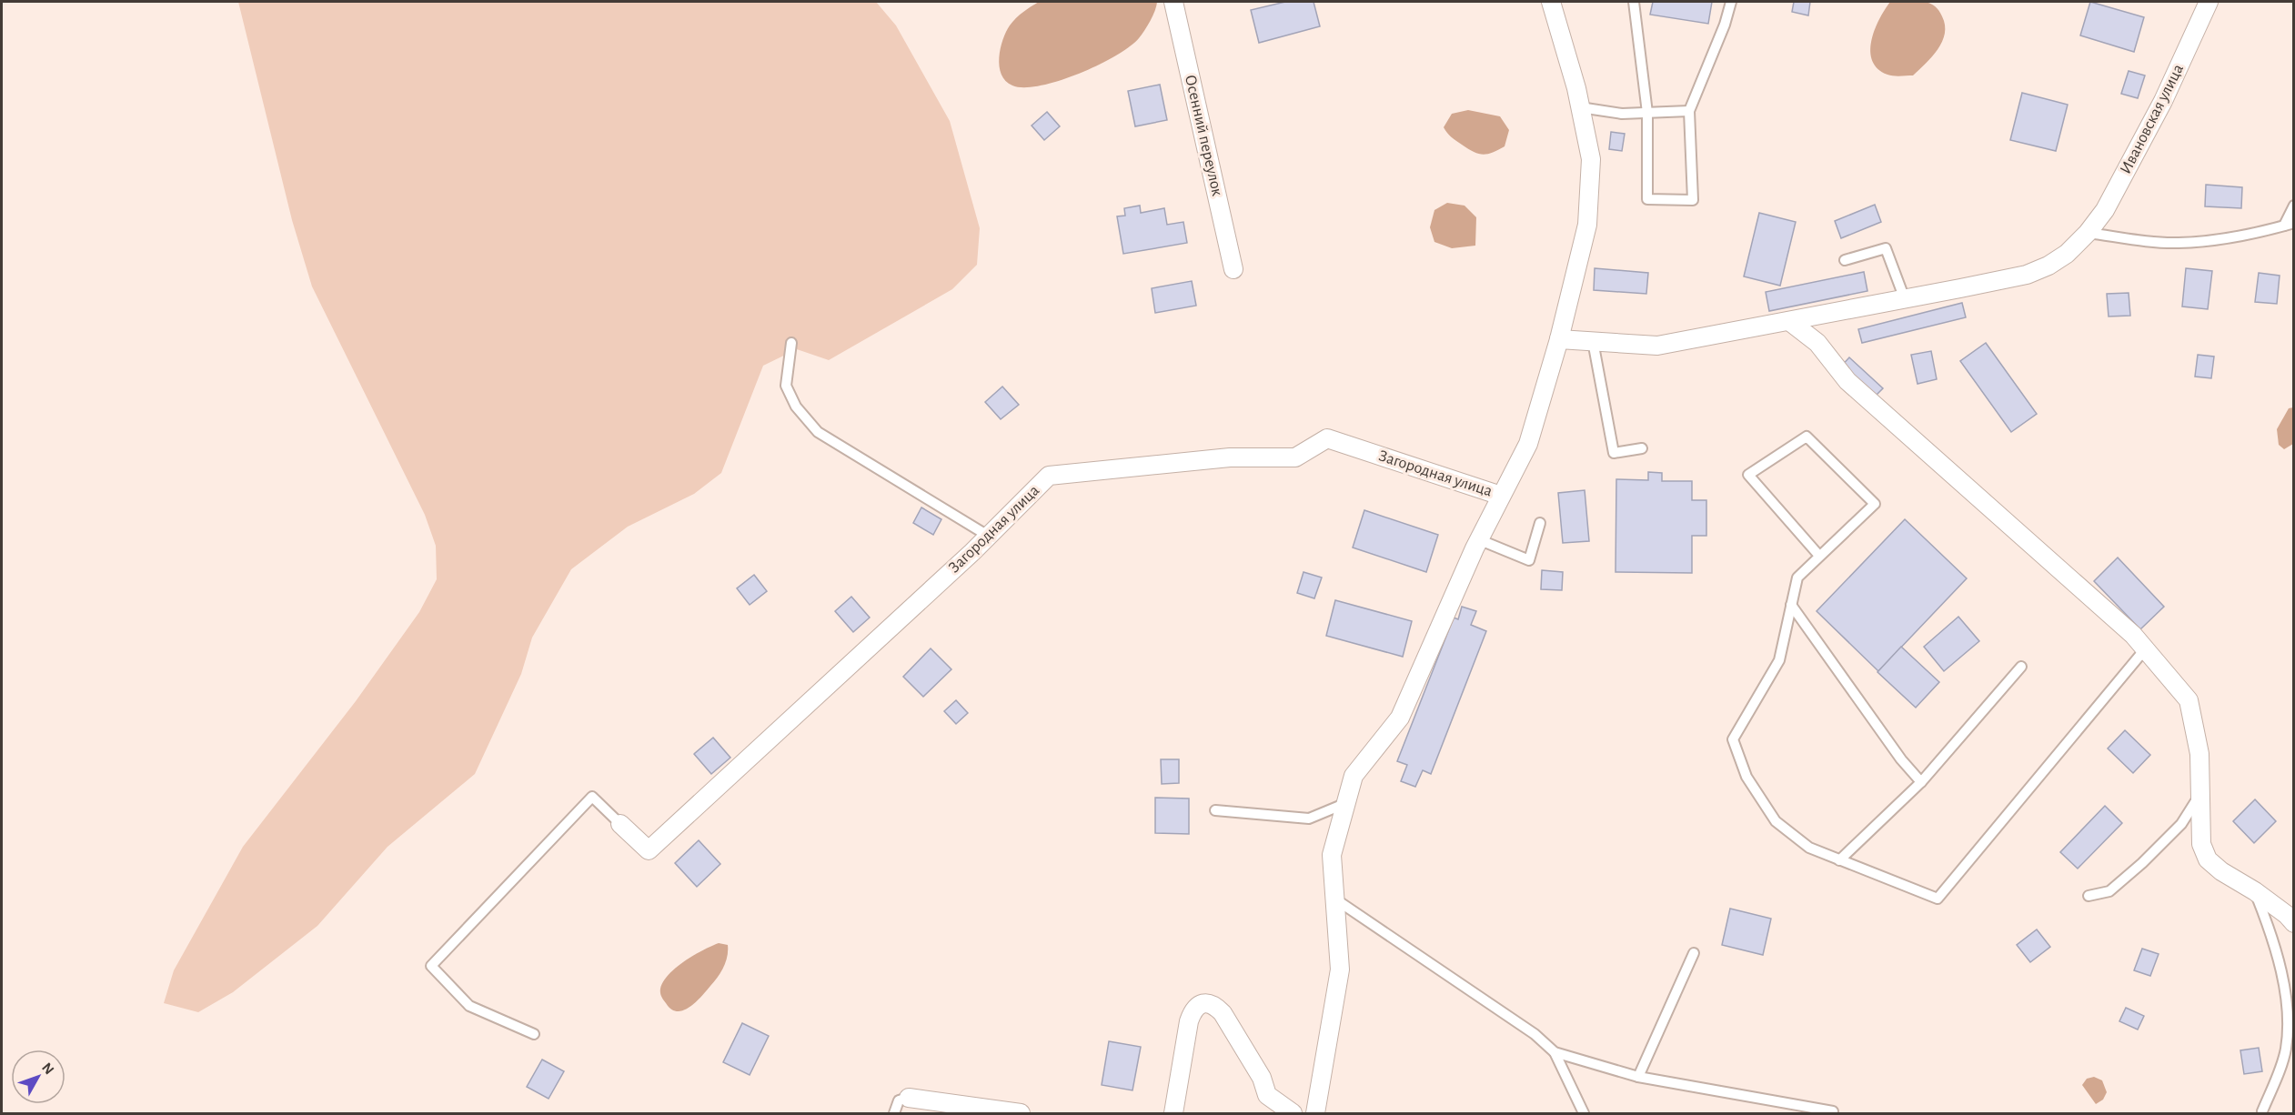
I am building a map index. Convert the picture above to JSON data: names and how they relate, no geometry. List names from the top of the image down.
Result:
{
  "streets": {
    "street": ["Ивановская улица", "Осенний переулок", "Загородная улица"]
  },
  "north": "top right"
}
